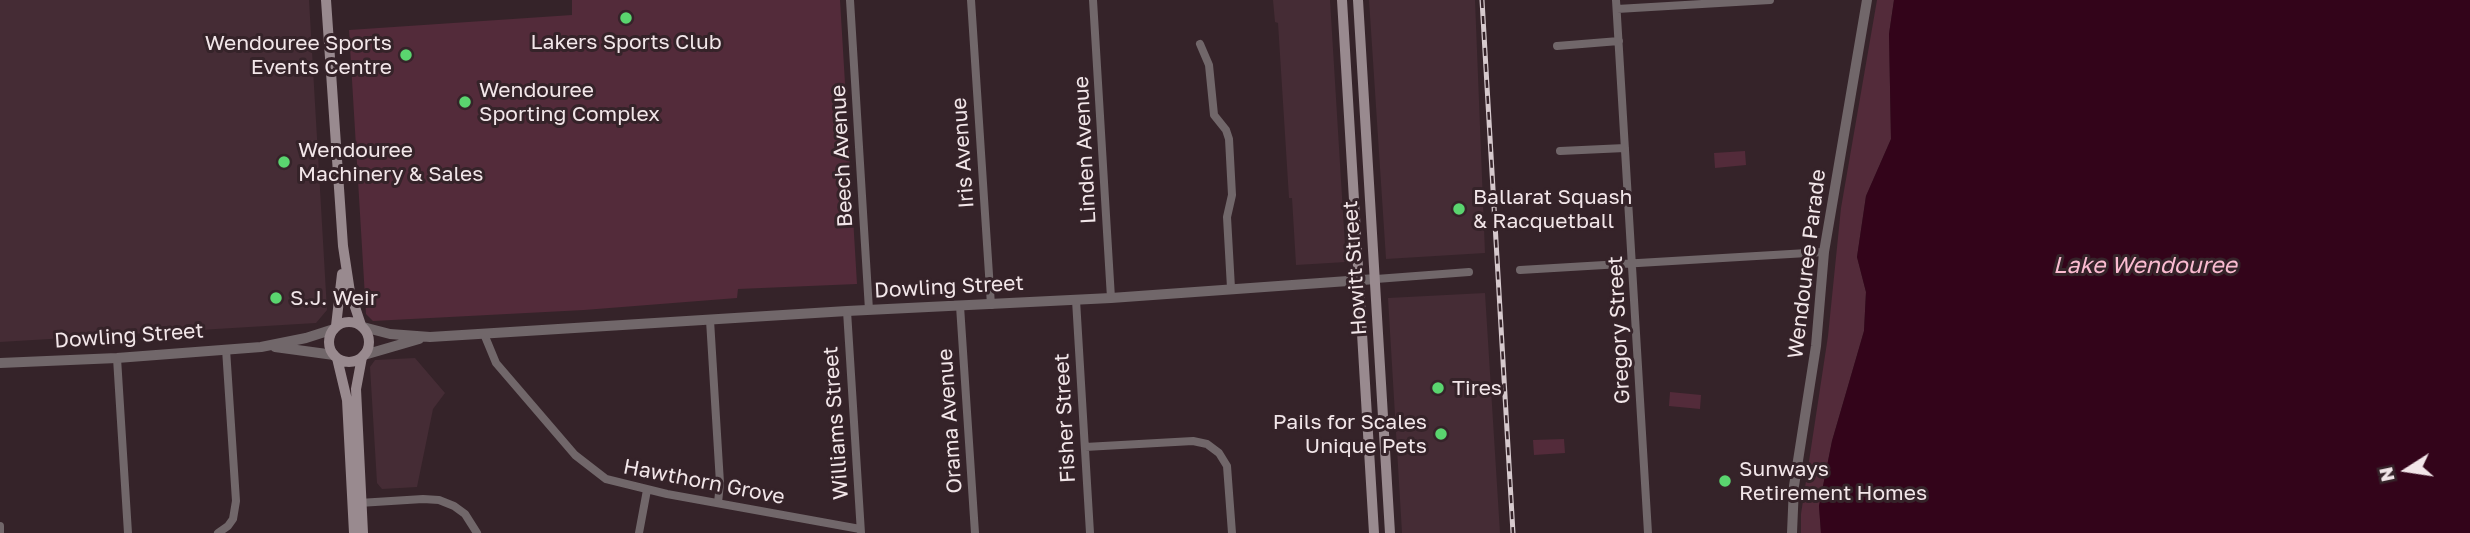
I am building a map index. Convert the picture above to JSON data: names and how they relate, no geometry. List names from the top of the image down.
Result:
{
  "streets": {
    "main road": ["Howitt Street"],
    "street": [
      "Linden Avenue",
      "Iris Avenue",
      "Beech Avenue",
      "Wendouree Parade",
      "Dowling Street",
      "Gregory Street",
      "Fisher Street",
      "Orama Avenue",
      "Williams Street",
      "Hawthorn Grove"
    ]
  },
  "crossings": [
    ["Linden Avenue", "Dowling Street"],
    ["Iris Avenue", "Dowling Street"],
    ["Beech Avenue", "Dowling Street"],
    ["Howitt Street", "Dowling Street"],
    ["Dowling Street", "Fisher Street"],
    ["Dowling Street", "Orama Avenue"],
    ["Dowling Street", "Williams Street"],
    ["Dowling Street", "Hawthorn Grove"],
    ["Williams Street", "Hawthorn Grove"]
  ],
  "water": ["Lake Wendouree"],
  "places": [
    "Lakers Sports Club",
    "Wendouree Sports Events Centre",
    "Wendouree Sporting Complex",
    "Wendouree Machinery & Sales",
    "Ballarat Squash & Racquetball",
    "S.J. Weir",
    "Tires",
    "Pails for Scales Unique Pets",
    "Sunways Retirement Homes"
  ],
  "north": "left"
}
